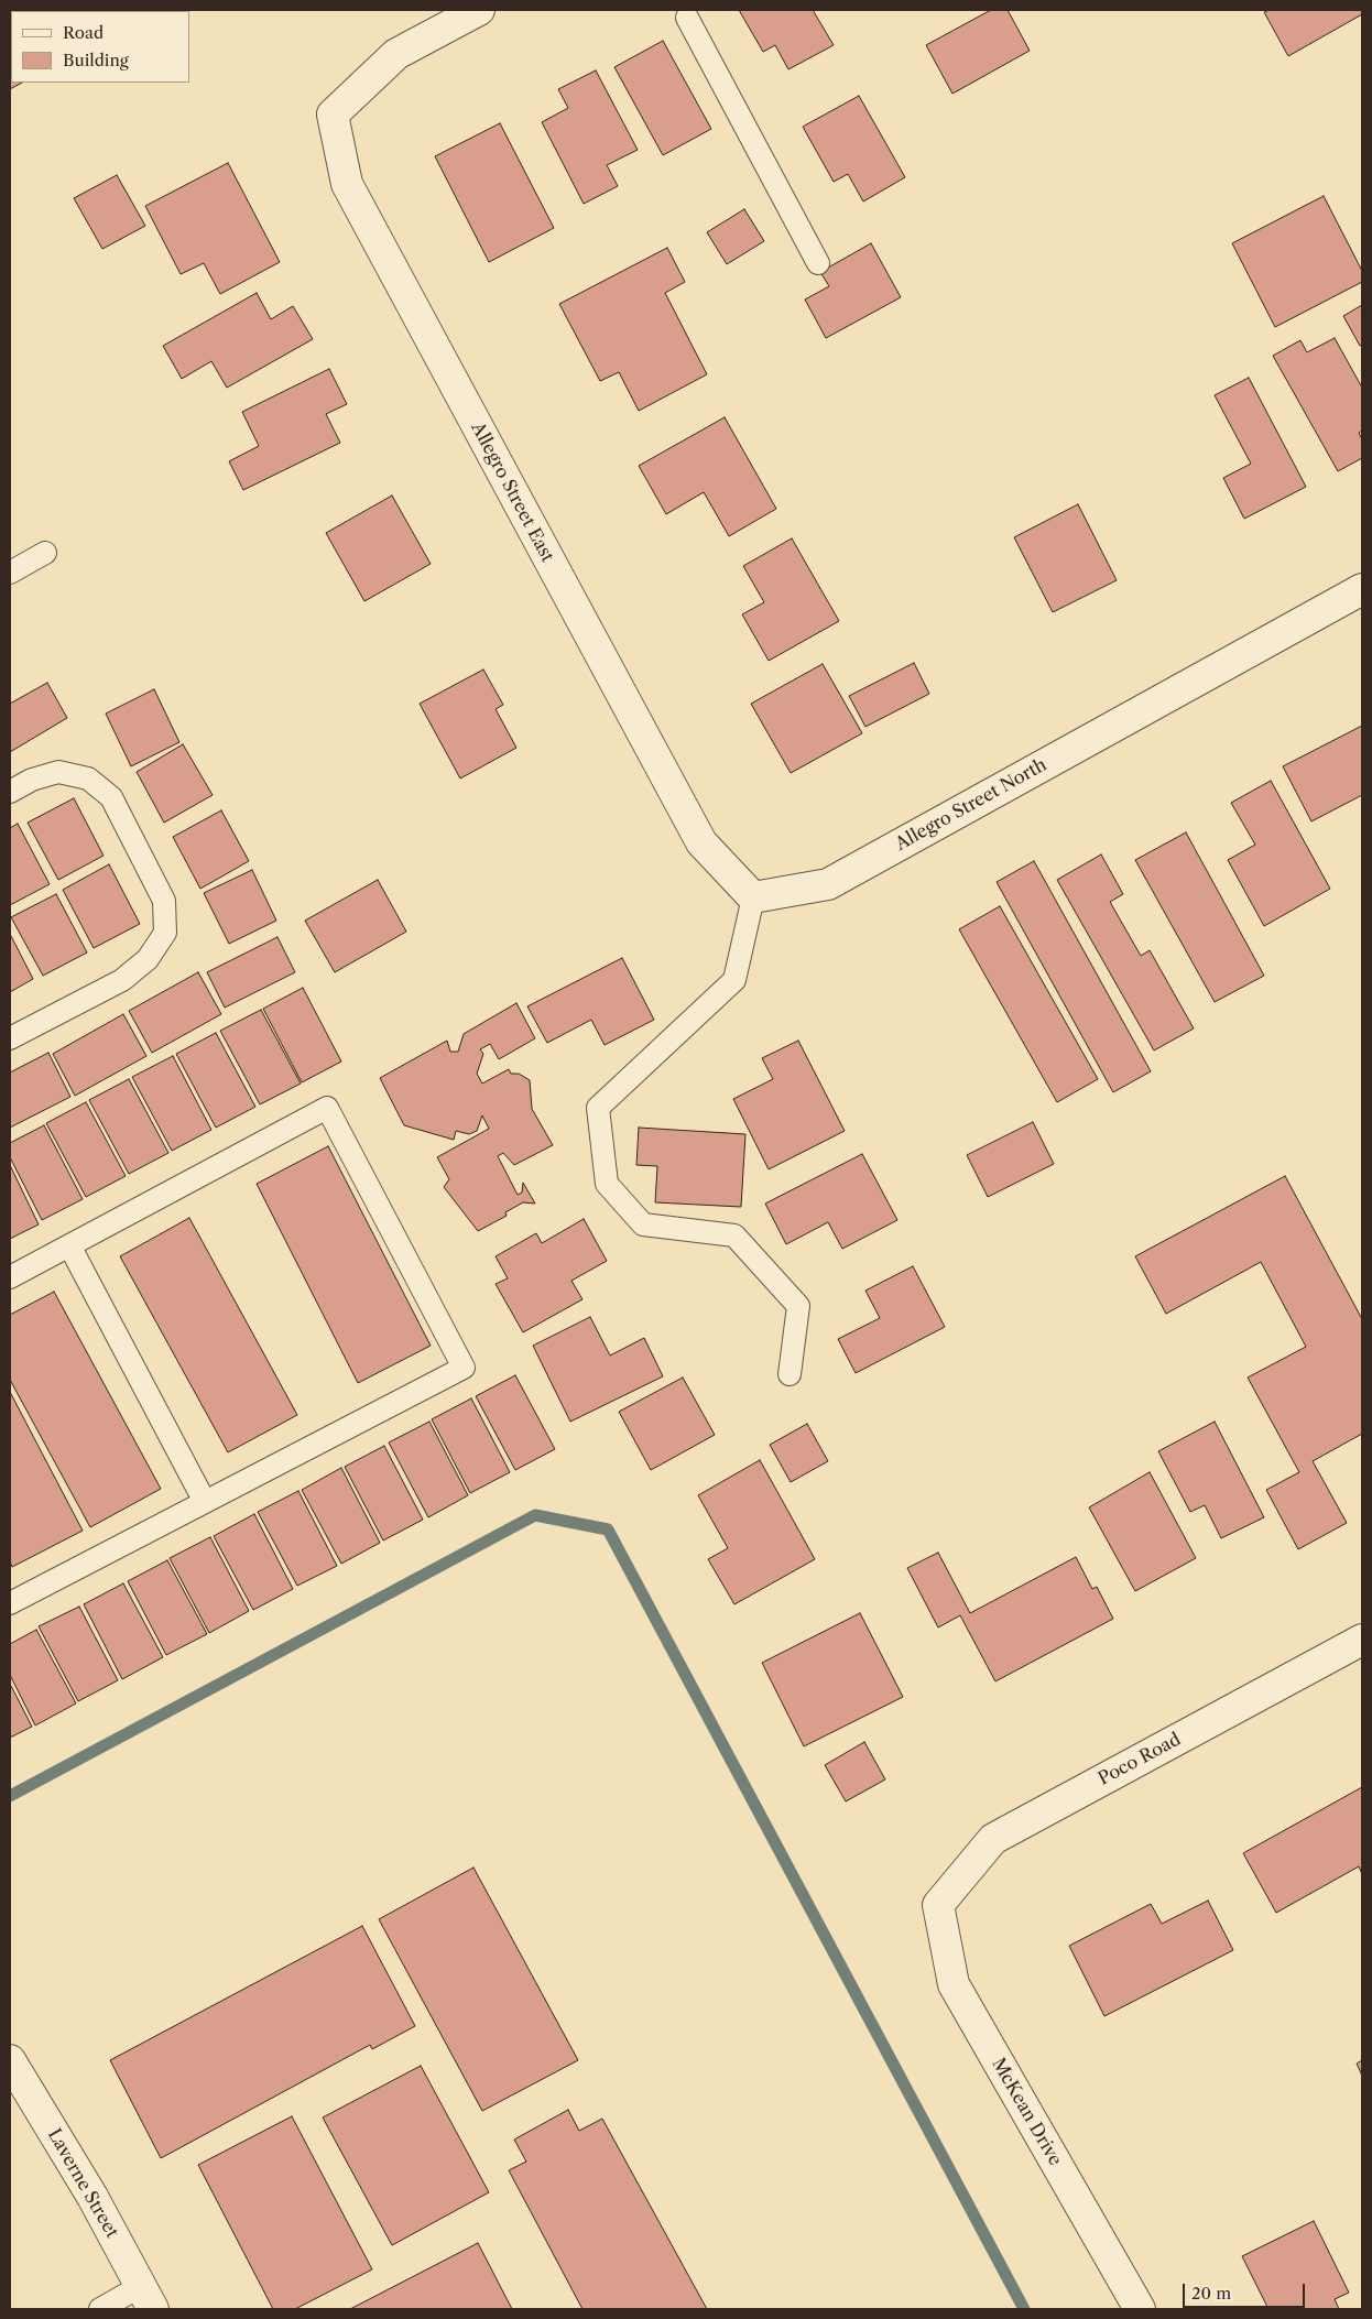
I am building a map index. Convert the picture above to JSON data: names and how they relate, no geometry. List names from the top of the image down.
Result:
{
  "streets": {
    "street": [
      "Allegro Street East",
      "Allegro Street North",
      "Poco Road",
      "McKean Drive",
      "Laverne Street"
    ]
  },
  "crossings": [
    ["Allegro Street East", "Allegro Street North"],
    ["Poco Road", "McKean Drive"]
  ],
  "legend": ["Road", "Building"],
  "scale_bar": "20 m"
}
